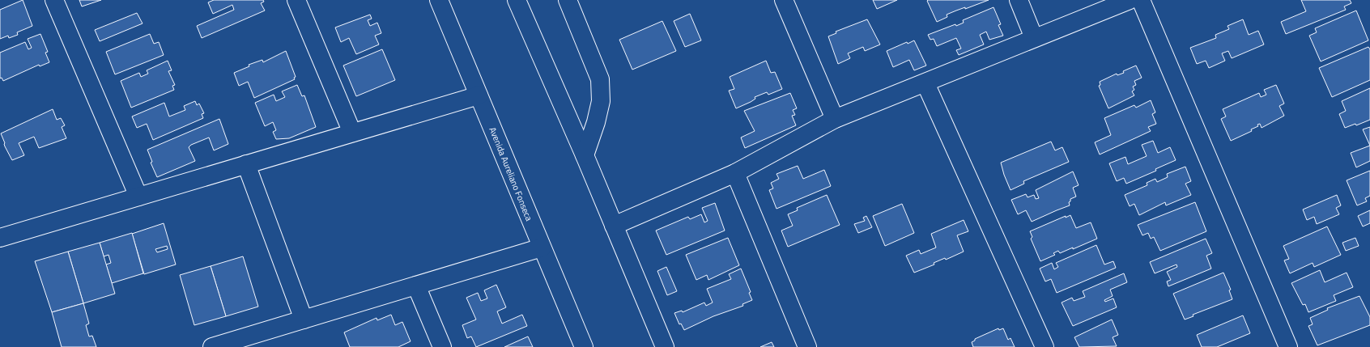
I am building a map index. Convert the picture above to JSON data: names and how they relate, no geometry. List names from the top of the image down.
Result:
{
  "streets": {
    "street": ["Avenida Aureliano Fonseca"]
  }
}
